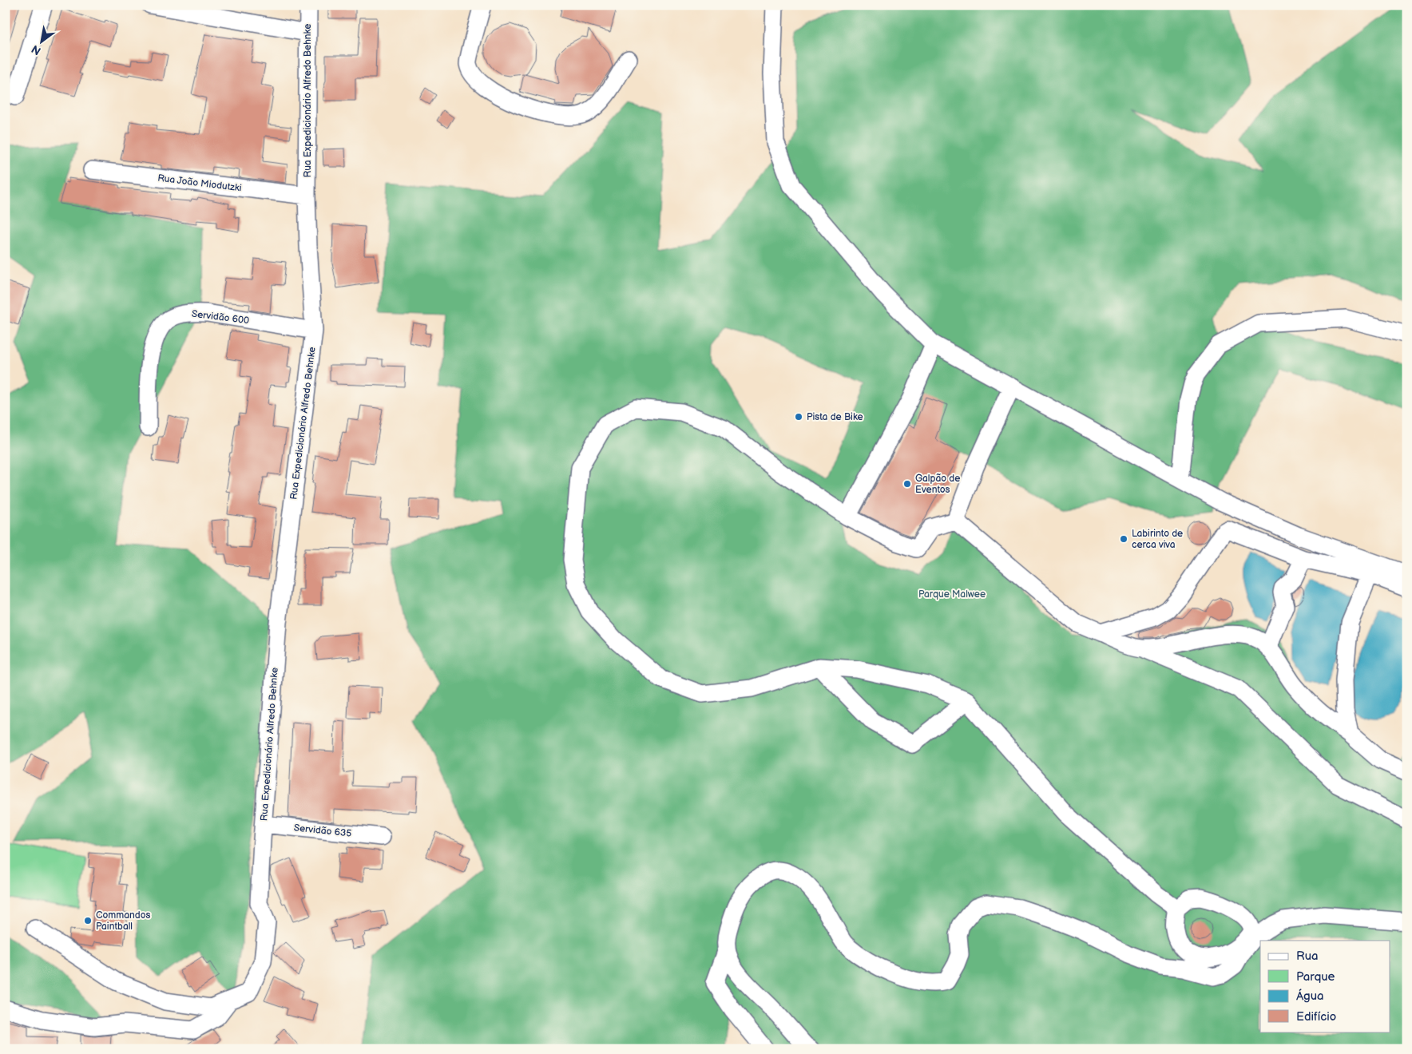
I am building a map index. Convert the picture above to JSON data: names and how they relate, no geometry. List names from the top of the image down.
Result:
{
  "streets": {
    "street": [
      "Rua Expedicionário Alfredo Behnke",
      "Rua João Miodutzki",
      "Servidão 600",
      "Servidão 635"
    ]
  },
  "crossings": [
    ["Rua Expedicionário Alfredo Behnke", "Rua João Miodutzki"],
    ["Rua Expedicionário Alfredo Behnke", "Servidão 600"],
    ["Rua Expedicionário Alfredo Behnke", "Servidão 635"]
  ],
  "parks": ["Parque Malwee"],
  "places": [
    "Pista de Bike",
    "Galpão de Eventos",
    "Labirinto de cerca viva",
    "Commandos Paintball"
  ],
  "legend": [
    "Rua",
    "Parque",
    "Água",
    "Edifício"
  ],
  "north": "bottom left"
}
